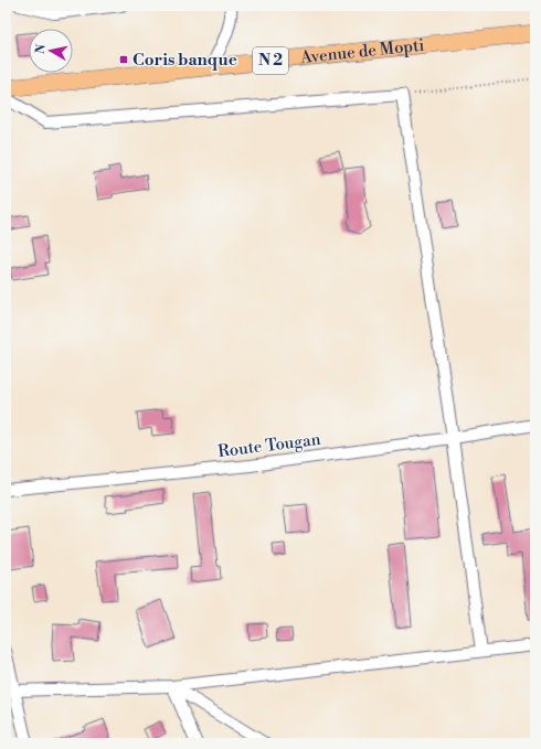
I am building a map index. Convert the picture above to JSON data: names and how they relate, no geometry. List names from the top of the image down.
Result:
{
  "streets": {
    "main road": ["Avenue de Mopti", "N 2"],
    "street": ["Route Tougan"]
  },
  "places": {
    "transit": ["Coris banque"]
  },
  "north": "left"
}
